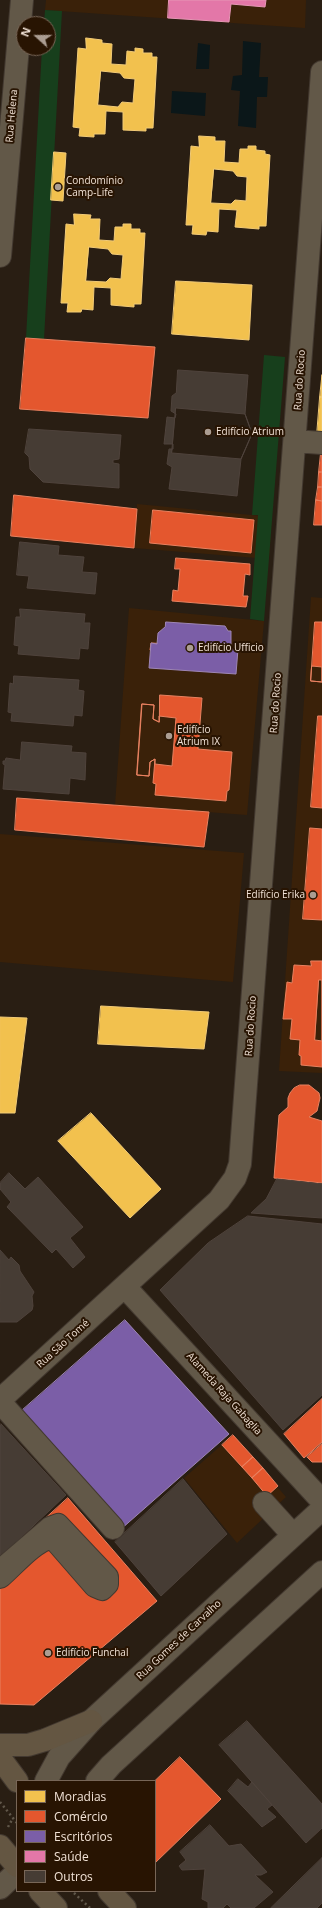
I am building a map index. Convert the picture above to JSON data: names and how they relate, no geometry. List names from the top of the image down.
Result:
{
  "streets": {
    "street": [
      "Rua Helena",
      "Rua do Rocio",
      "Rua São Tomé",
      "Alameda Raja Gabaglia",
      "Rua Gomes de Carvalho"
    ]
  },
  "crossings": [
    ["Rua do Rocio", "Rua São Tomé"],
    ["Rua do Rocio", "Alameda Raja Gabaglia"],
    ["Rua São Tomé", "Alameda Raja Gabaglia"]
  ],
  "places": [
    "Condomínio Camp-Life",
    "Edifício Atrium",
    "Edifício Ufficio",
    "Edifício Atrium IX",
    "Edifício Erika",
    "Edifício Funchal"
  ],
  "legend": [
    "Moradias",
    "Comércio",
    "Escritórios",
    "Saúde",
    "Outros"
  ],
  "north": "left"
}
